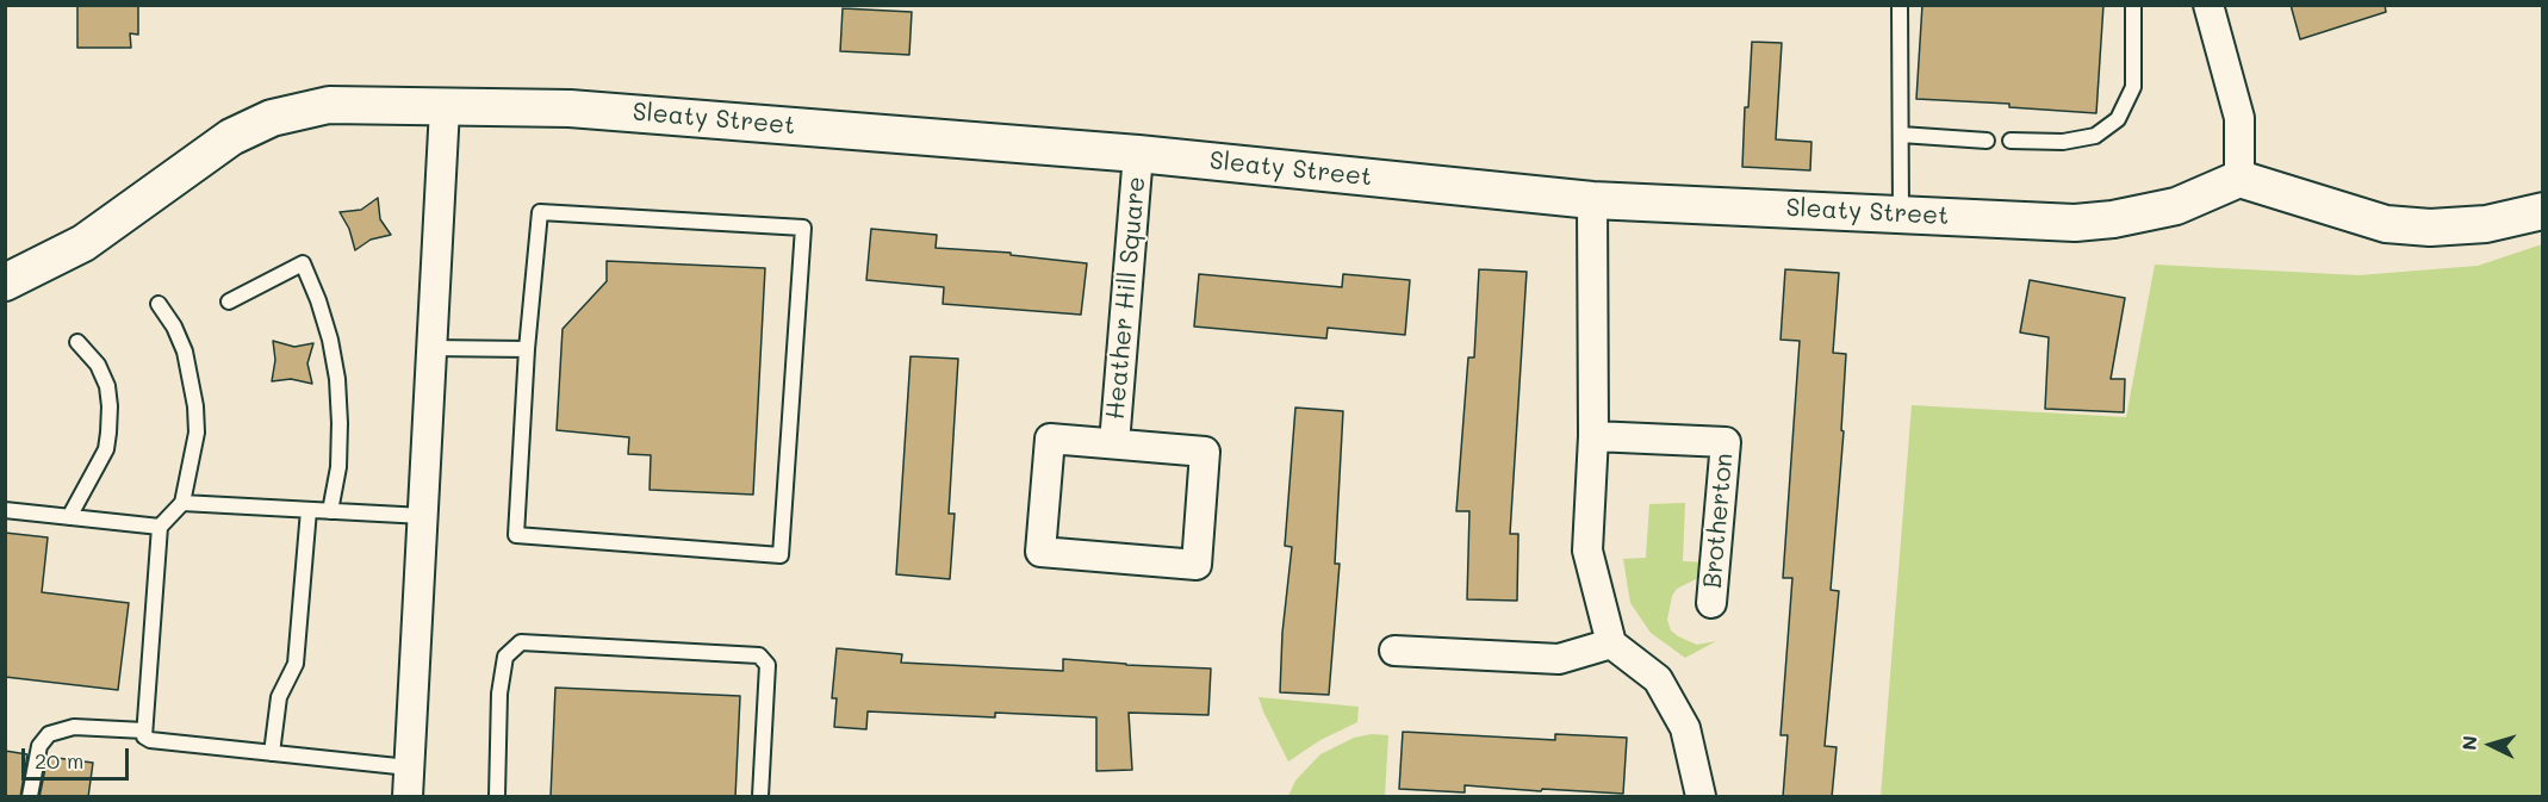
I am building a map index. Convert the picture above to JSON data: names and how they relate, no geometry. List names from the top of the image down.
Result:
{
  "streets": {
    "street": ["Sleaty Street", "Heather Hill Square", "Brotherton"]
  },
  "crossings": [
    ["Sleaty Street", "Heather Hill Square"]
  ],
  "scale_bar": "20 m",
  "north": "left"
}
